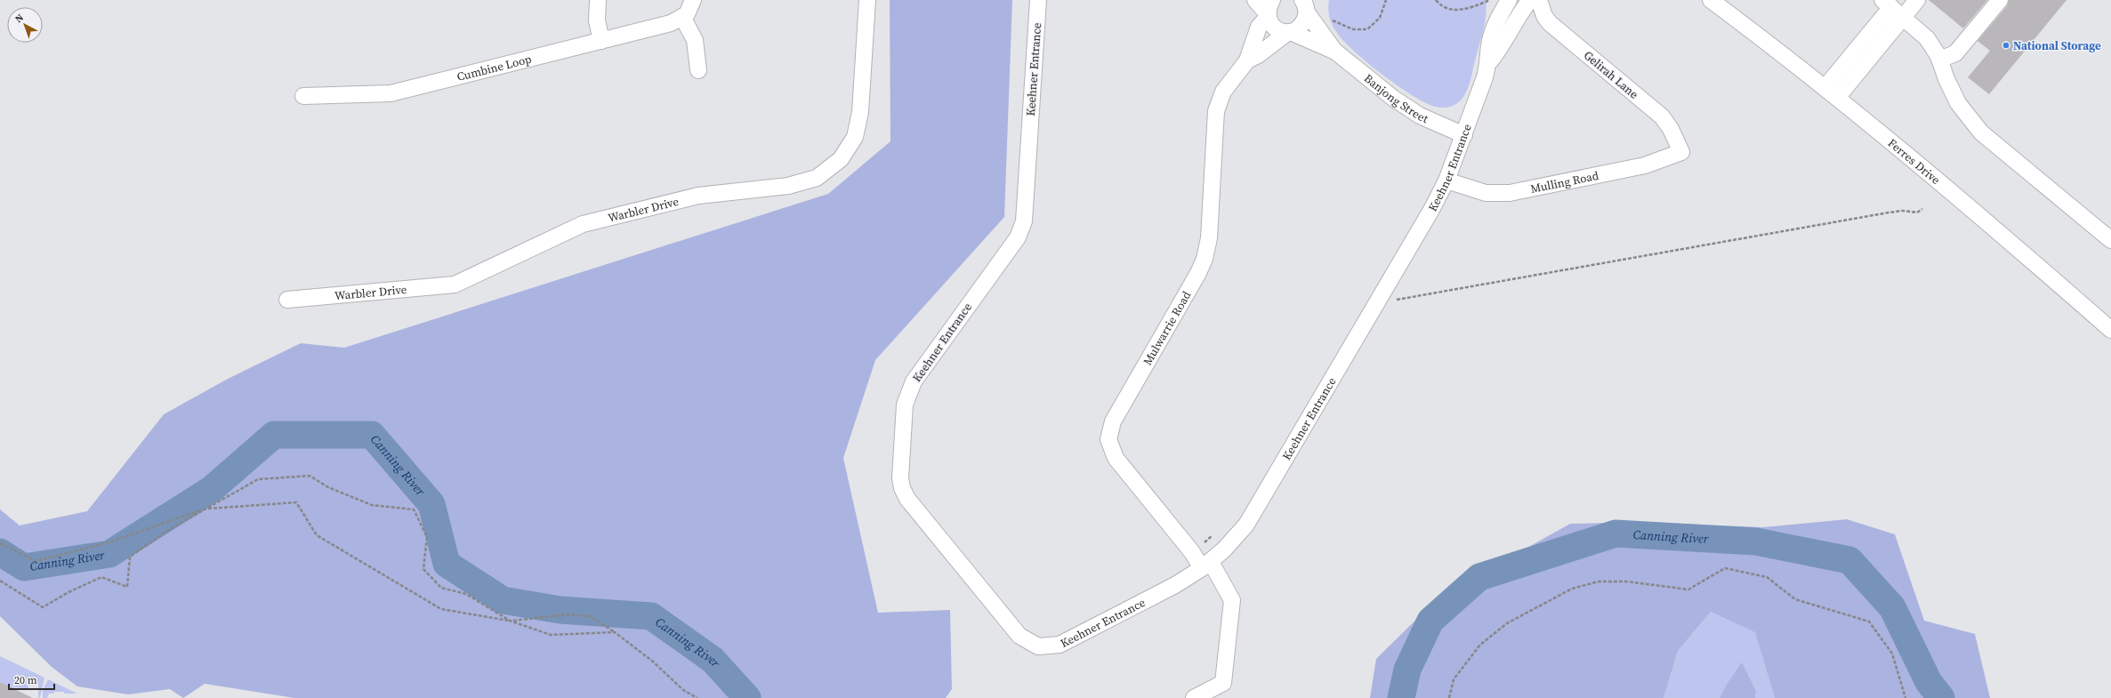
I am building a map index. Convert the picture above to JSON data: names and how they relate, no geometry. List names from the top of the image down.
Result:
{
  "streets": {
    "street": [
      "Cumbine Loop",
      "Keehner Entrance",
      "Gelirah Lane",
      "Banjong Street",
      "Ferres Drive",
      "Mulling Road",
      "Warbler Drive",
      "Mulwarrie Road"
    ]
  },
  "crossings": [
    ["Keehner Entrance", "Banjong Street"],
    ["Keehner Entrance", "Mulling Road"],
    ["Keehner Entrance", "Mulwarrie Road"],
    ["Gelirah Lane", "Mulling Road"],
    ["Banjong Street", "Mulwarrie Road"]
  ],
  "water": ["Canning River"],
  "places": ["National Storage"],
  "scale_bar": "20 m",
  "north": "top left"
}
